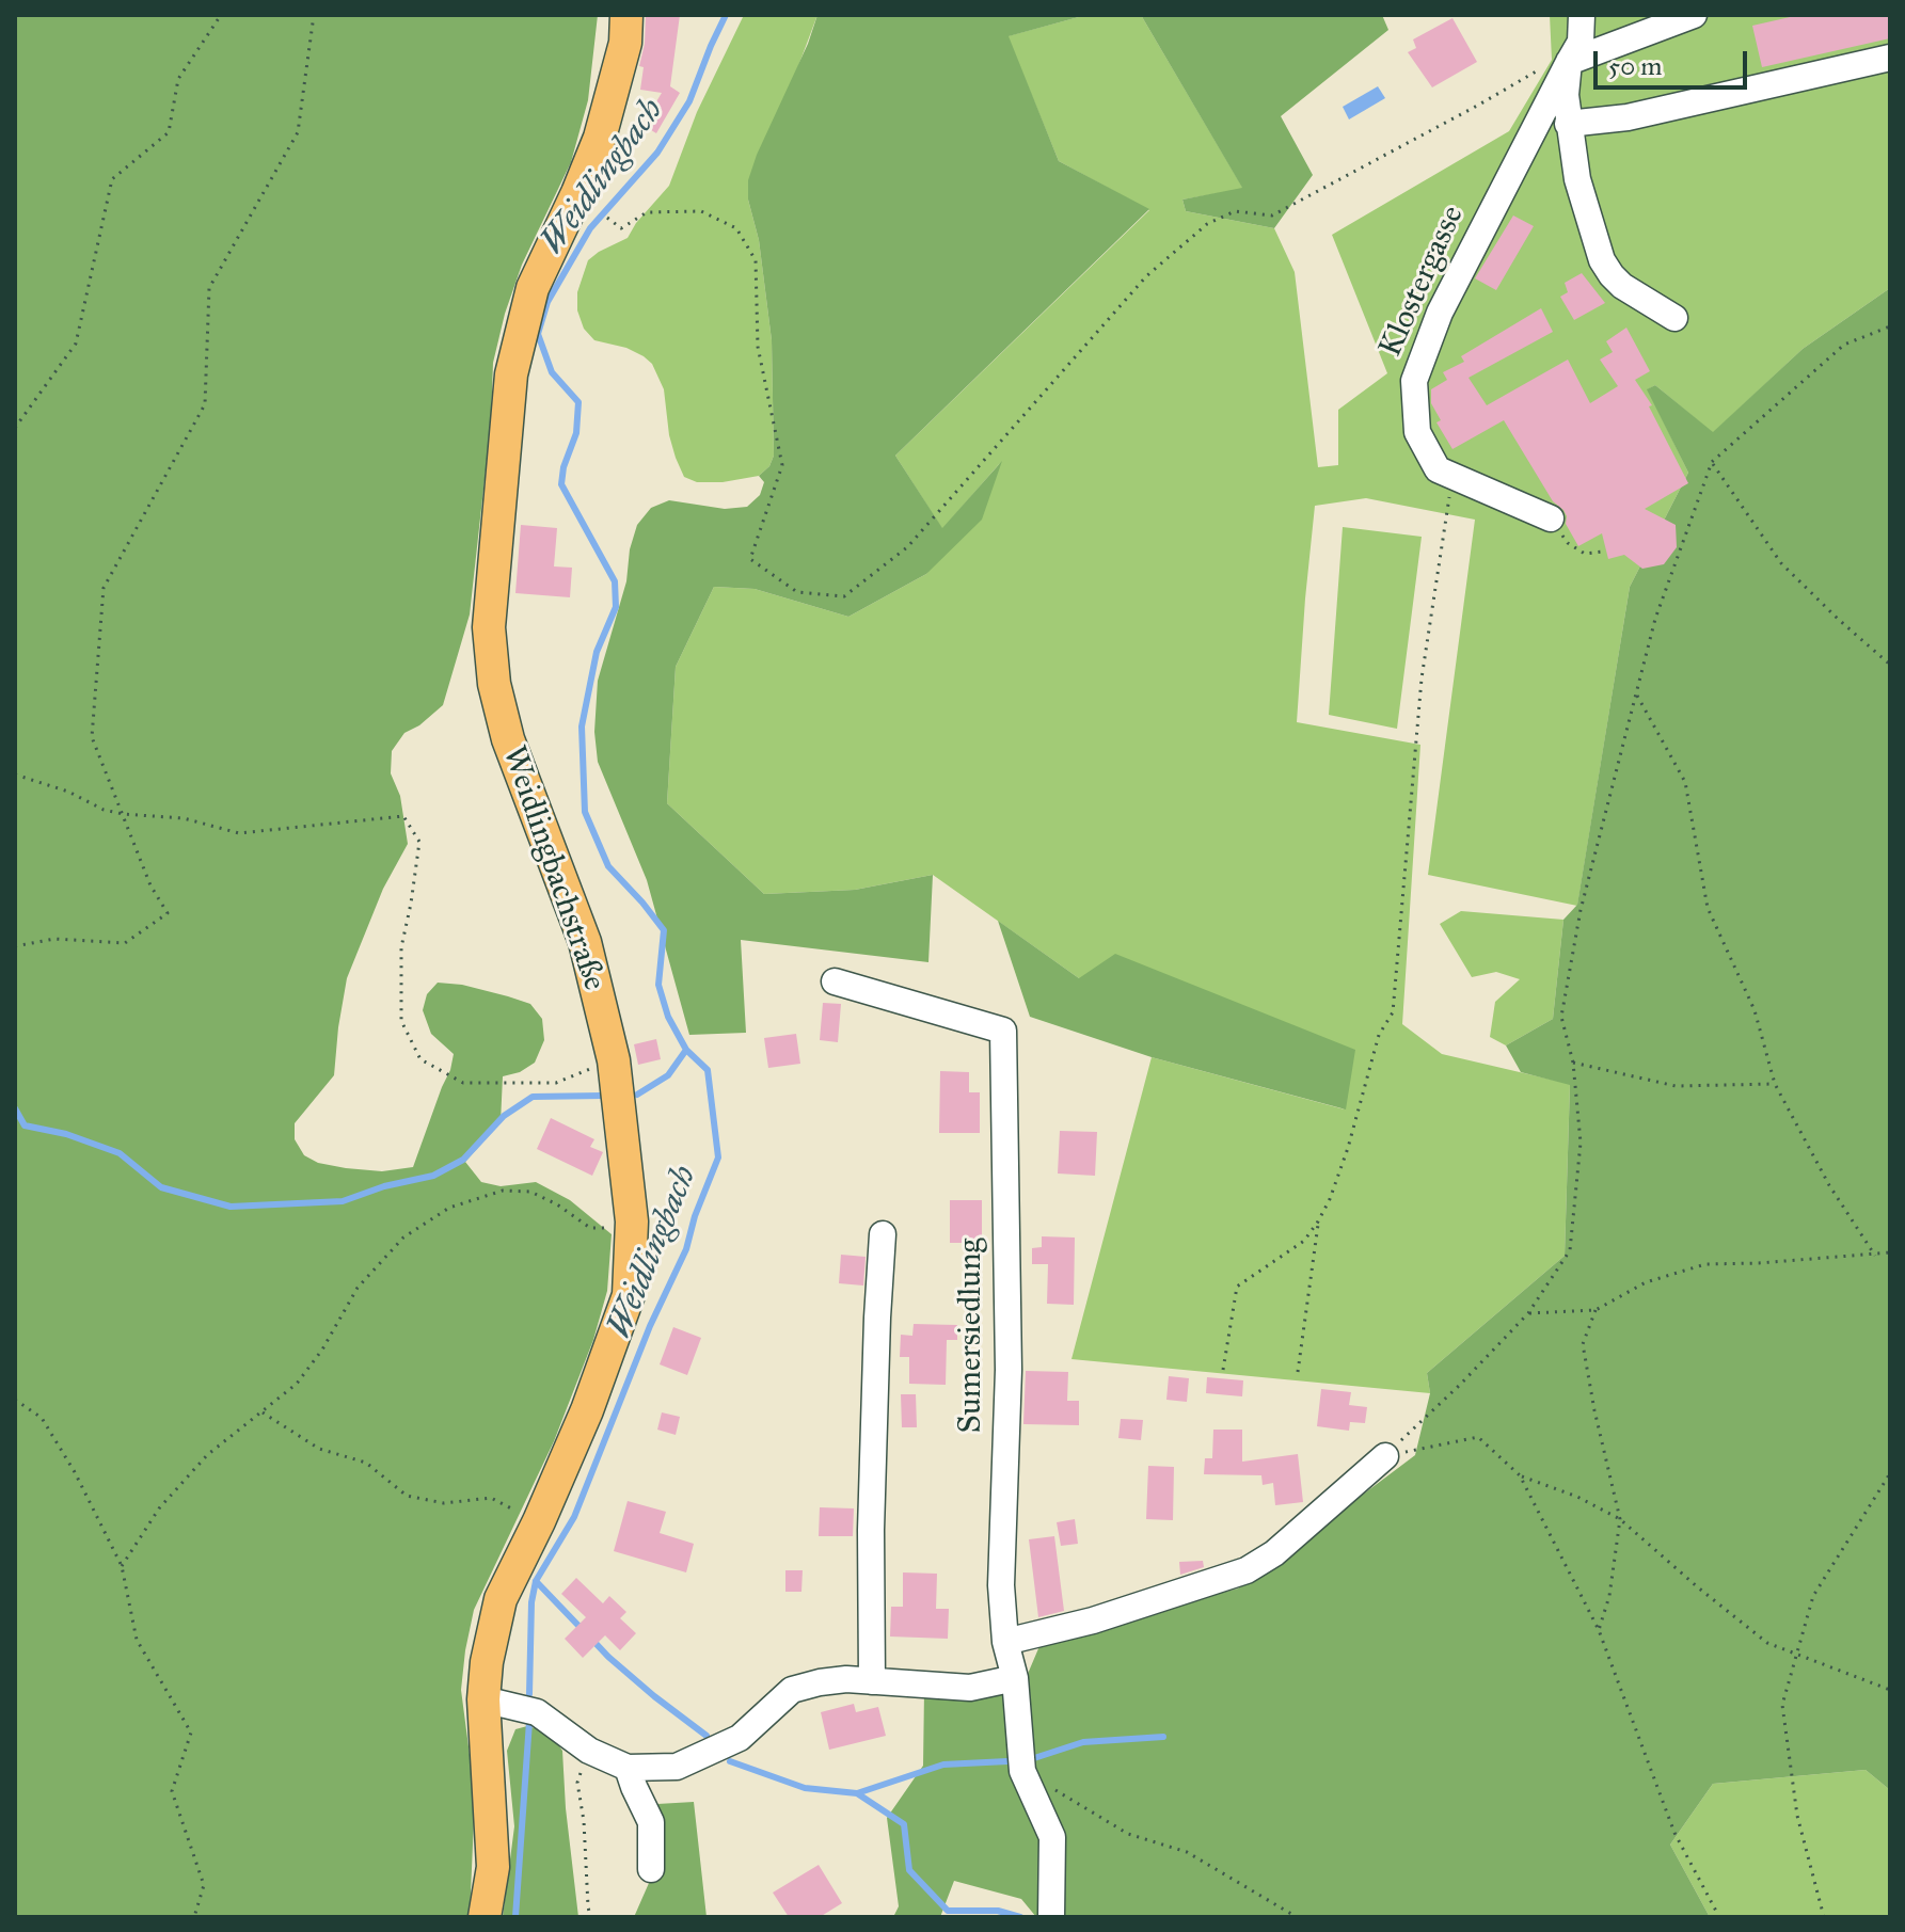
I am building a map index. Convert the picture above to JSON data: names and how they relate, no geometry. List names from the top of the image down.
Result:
{
  "streets": {
    "main road": ["Weidlingbachstraße"],
    "street": ["Klostergasse", "Sumersiedlung"]
  },
  "water": ["Weidlingbach"],
  "scale_bar": "50 m"
}
